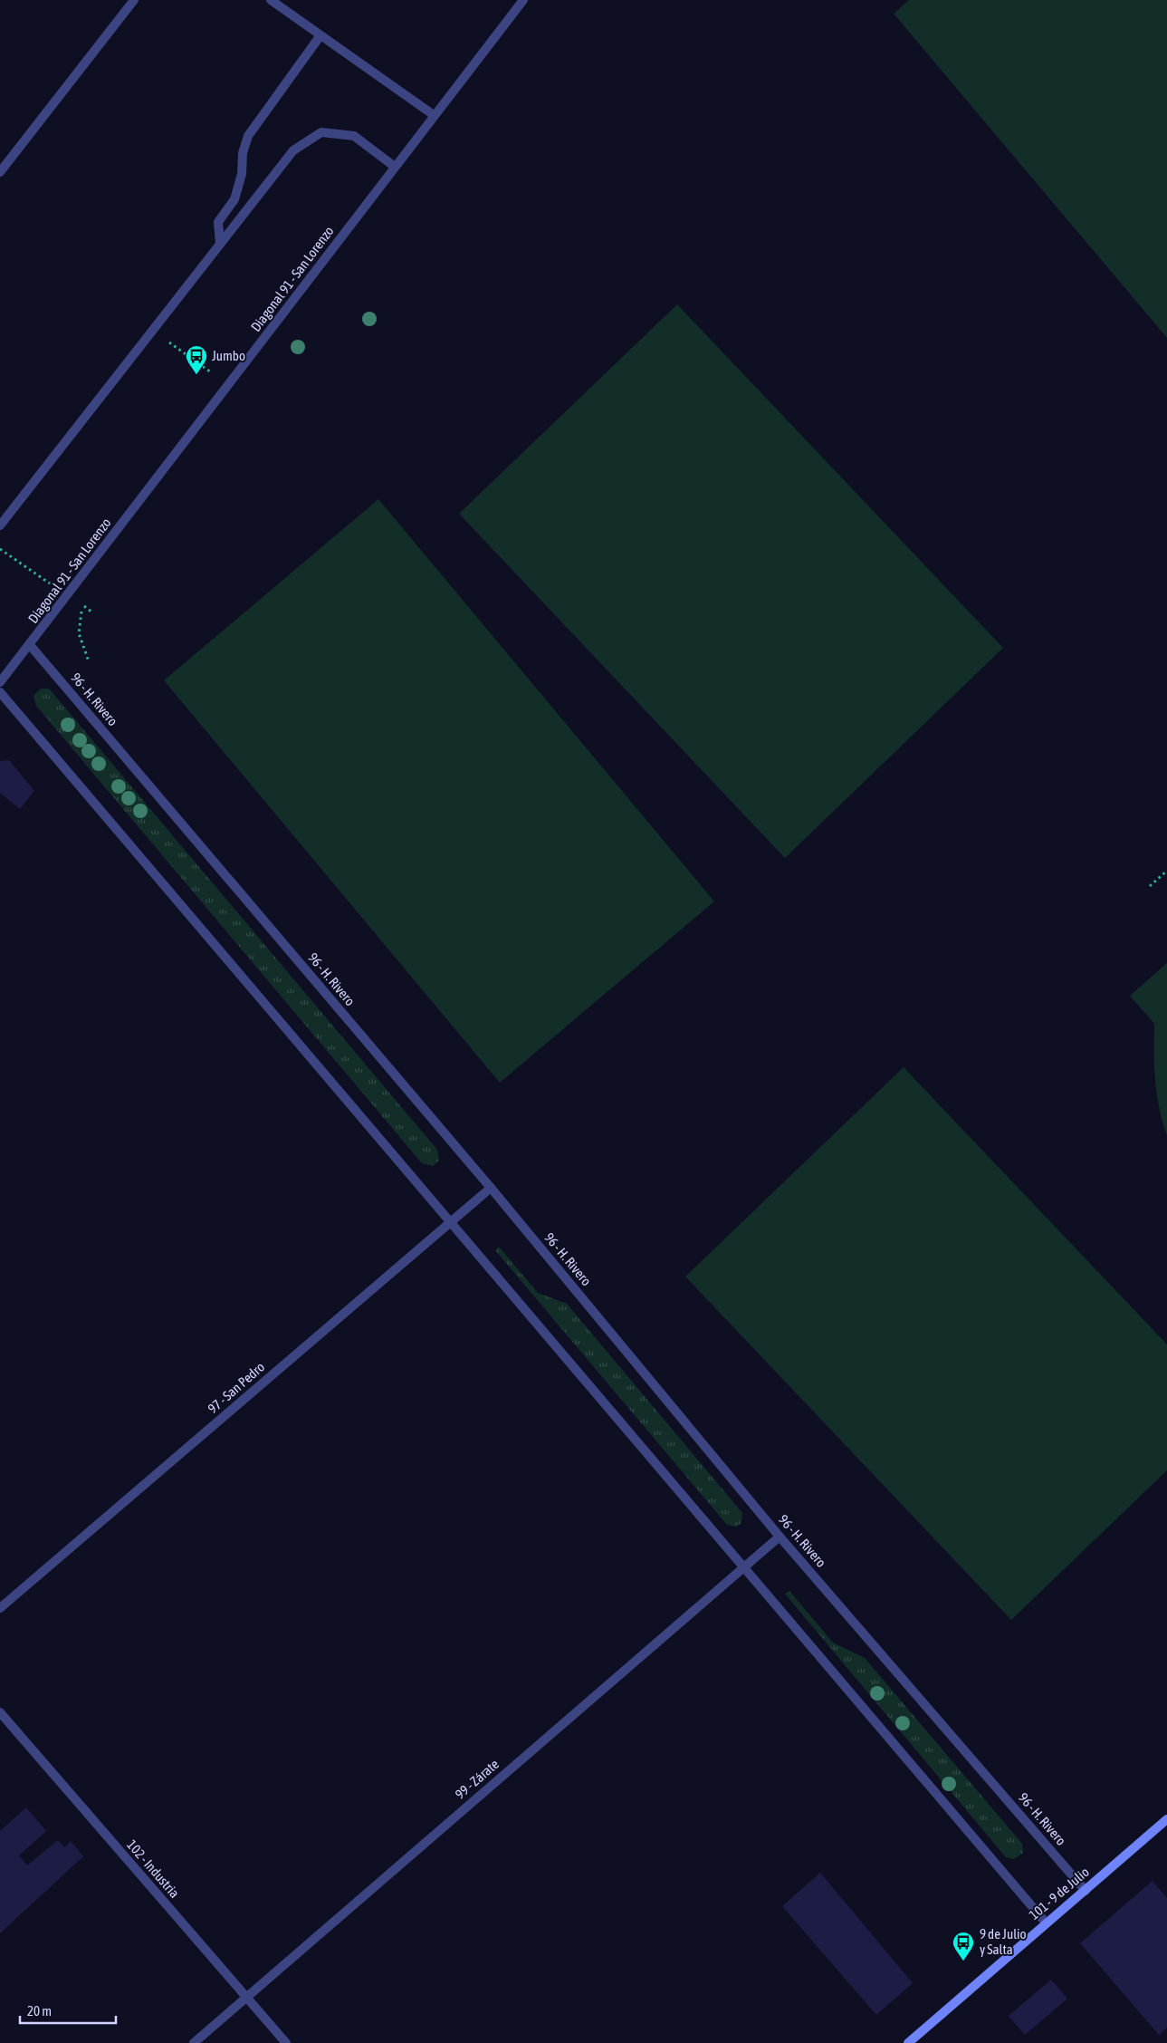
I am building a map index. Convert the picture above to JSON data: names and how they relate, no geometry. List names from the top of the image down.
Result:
{
  "streets": {
    "street": [
      "Diagonal 91 - San Lorenzo",
      "96 - H. Rivero",
      "97 - San Pedro",
      "99 - Zárate",
      "102 - Industria",
      "101 - 9 de Julio"
    ]
  },
  "crossings": [
    ["Diagonal 91 - San Lorenzo", "96 - H. Rivero"],
    ["96 - H. Rivero", "97 - San Pedro"],
    ["96 - H. Rivero", "99 - Zárate"],
    ["96 - H. Rivero", "101 - 9 de Julio"],
    ["99 - Zárate", "102 - Industria"]
  ],
  "places": {
    "bus stop": ["Jumbo", "9 de Julio y Salta"]
  },
  "scale_bar": "20 m"
}
